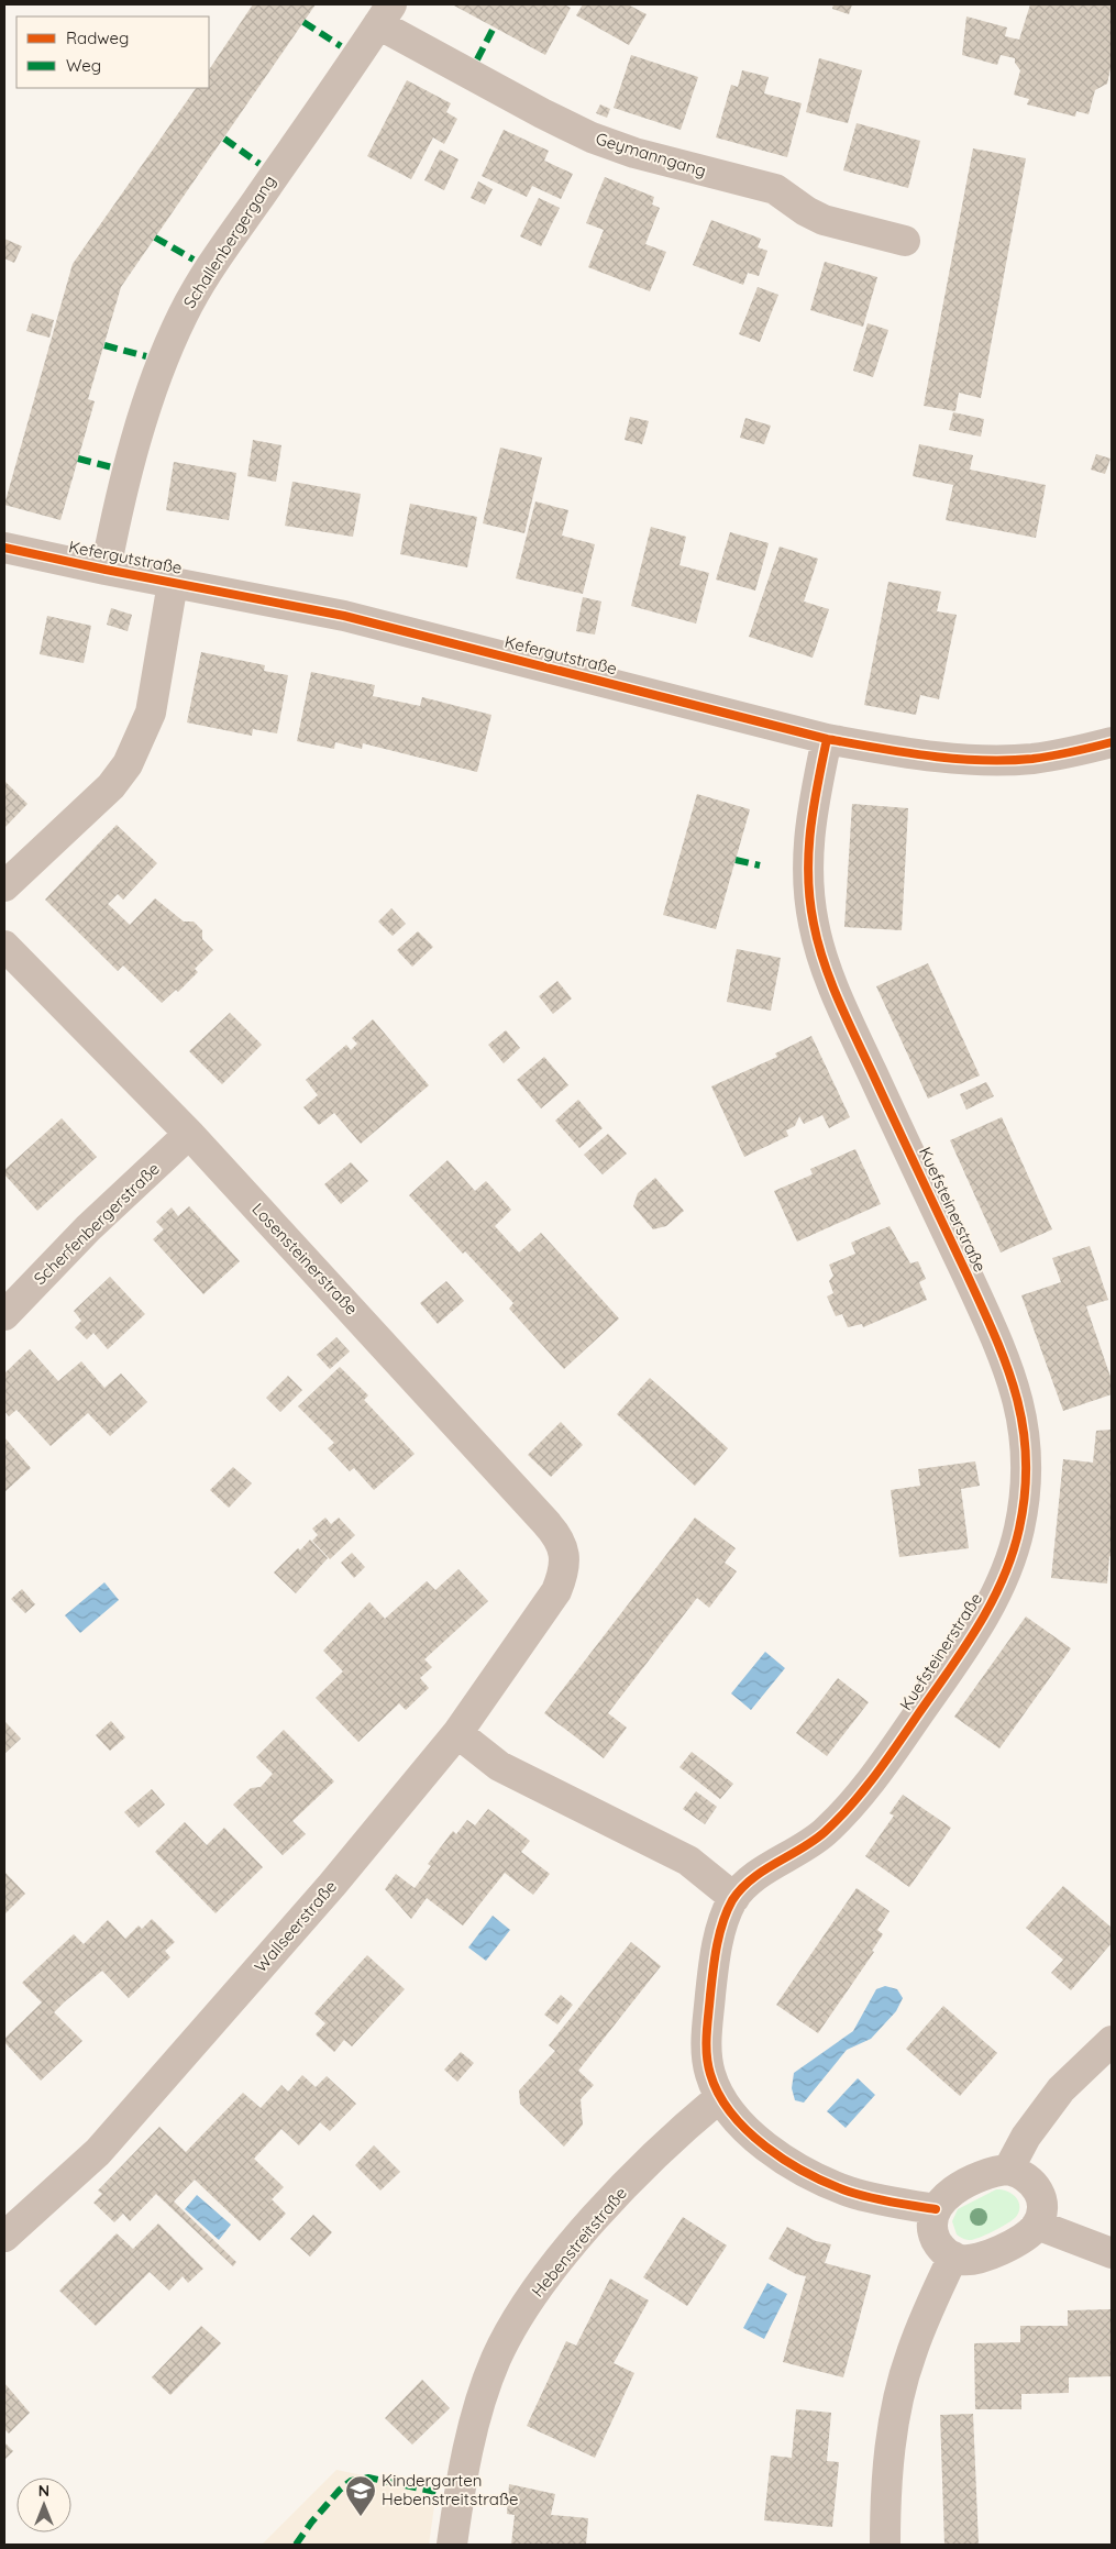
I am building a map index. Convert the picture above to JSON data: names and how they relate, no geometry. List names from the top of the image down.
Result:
{
  "streets": {
    "street": [
      "Geymanngang",
      "Schallenbergergang",
      "Kefergutstraße",
      "Kuefsteinerstraße",
      "Scherfenbergerstraße",
      "Losensteinerstraße",
      "Wallseerstraße",
      "Hebenstreitstraße"
    ]
  },
  "crossings": [
    ["Geymanngang", "Schallenbergergang"],
    ["Schallenbergergang", "Kefergutstraße"],
    ["Kefergutstraße", "Kuefsteinerstraße"],
    ["Kuefsteinerstraße", "Hebenstreitstraße"],
    ["Scherfenbergerstraße", "Losensteinerstraße"],
    ["Losensteinerstraße", "Wallseerstraße"]
  ],
  "places": {
    "school or university": ["Kindergarten Hebenstreitstraße"]
  },
  "legend": ["Radweg", "Weg"],
  "north": "top"
}
